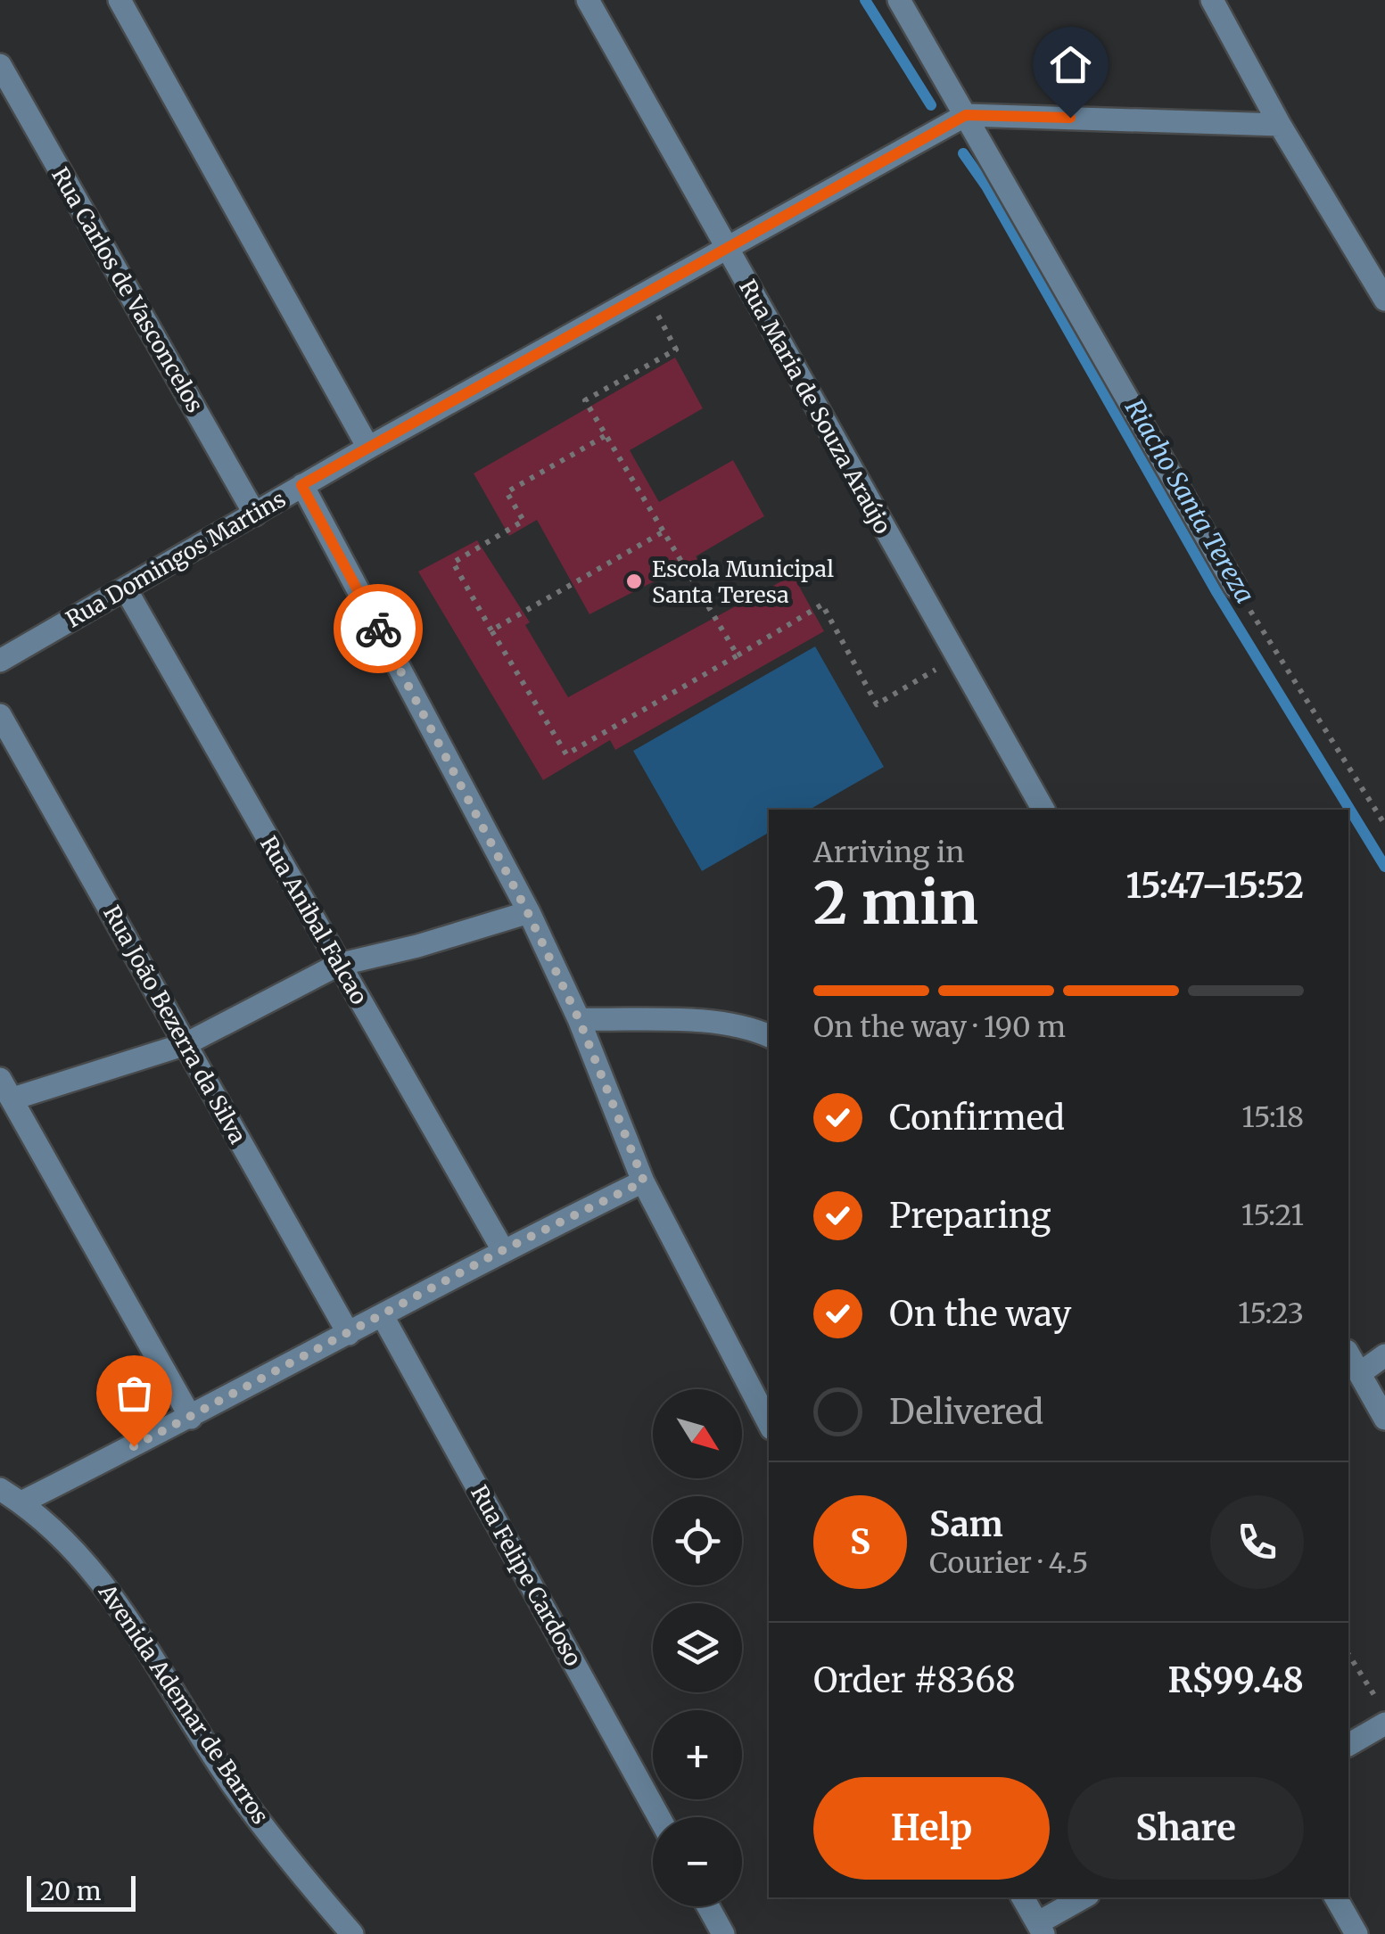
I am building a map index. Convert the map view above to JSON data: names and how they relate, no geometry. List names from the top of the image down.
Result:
{
  "streets": {
    "street": [
      "Rua Carlos de Vasconcelos",
      "Rua Maria de Souza Araújo",
      "Rua Domingos Martins",
      "Rua Anibal Falcao",
      "Rua João Bezerra da Silva",
      "Rua Felipe Cardoso",
      "Avenida Ademar de Barros"
    ]
  },
  "crossings": [
    ["Rua Carlos de Vasconcelos", "Rua Domingos Martins"],
    ["Rua Maria de Souza Araújo", "Rua Domingos Martins"],
    ["Rua Domingos Martins", "Rua Anibal Falcao"]
  ],
  "water": ["Riacho Santa Tereza"],
  "places": ["Escola Municipal Santa Teresa"],
  "scale_bar": "20 m",
  "north": "bottom right",
  "page": {
    "heading": ["2 min", "Arriving in", "15:47–15:52"],
    "panel": [
      "Sam",
      "Courier · 4.5",
      "Order #8368",
      "R$99.48"
    ],
    "bar": "On the way · 190 m",
    "list": [
      ["Confirmed", "15:18"],
      ["Preparing", "15:21"],
      ["On the way", "15:23"],
      "Delivered"
    ],
    "map_buttons": ["+", "−"],
    "round": "S",
    "buttons": ["Help", "Share"],
    "scale": "20 m"
  }
}
